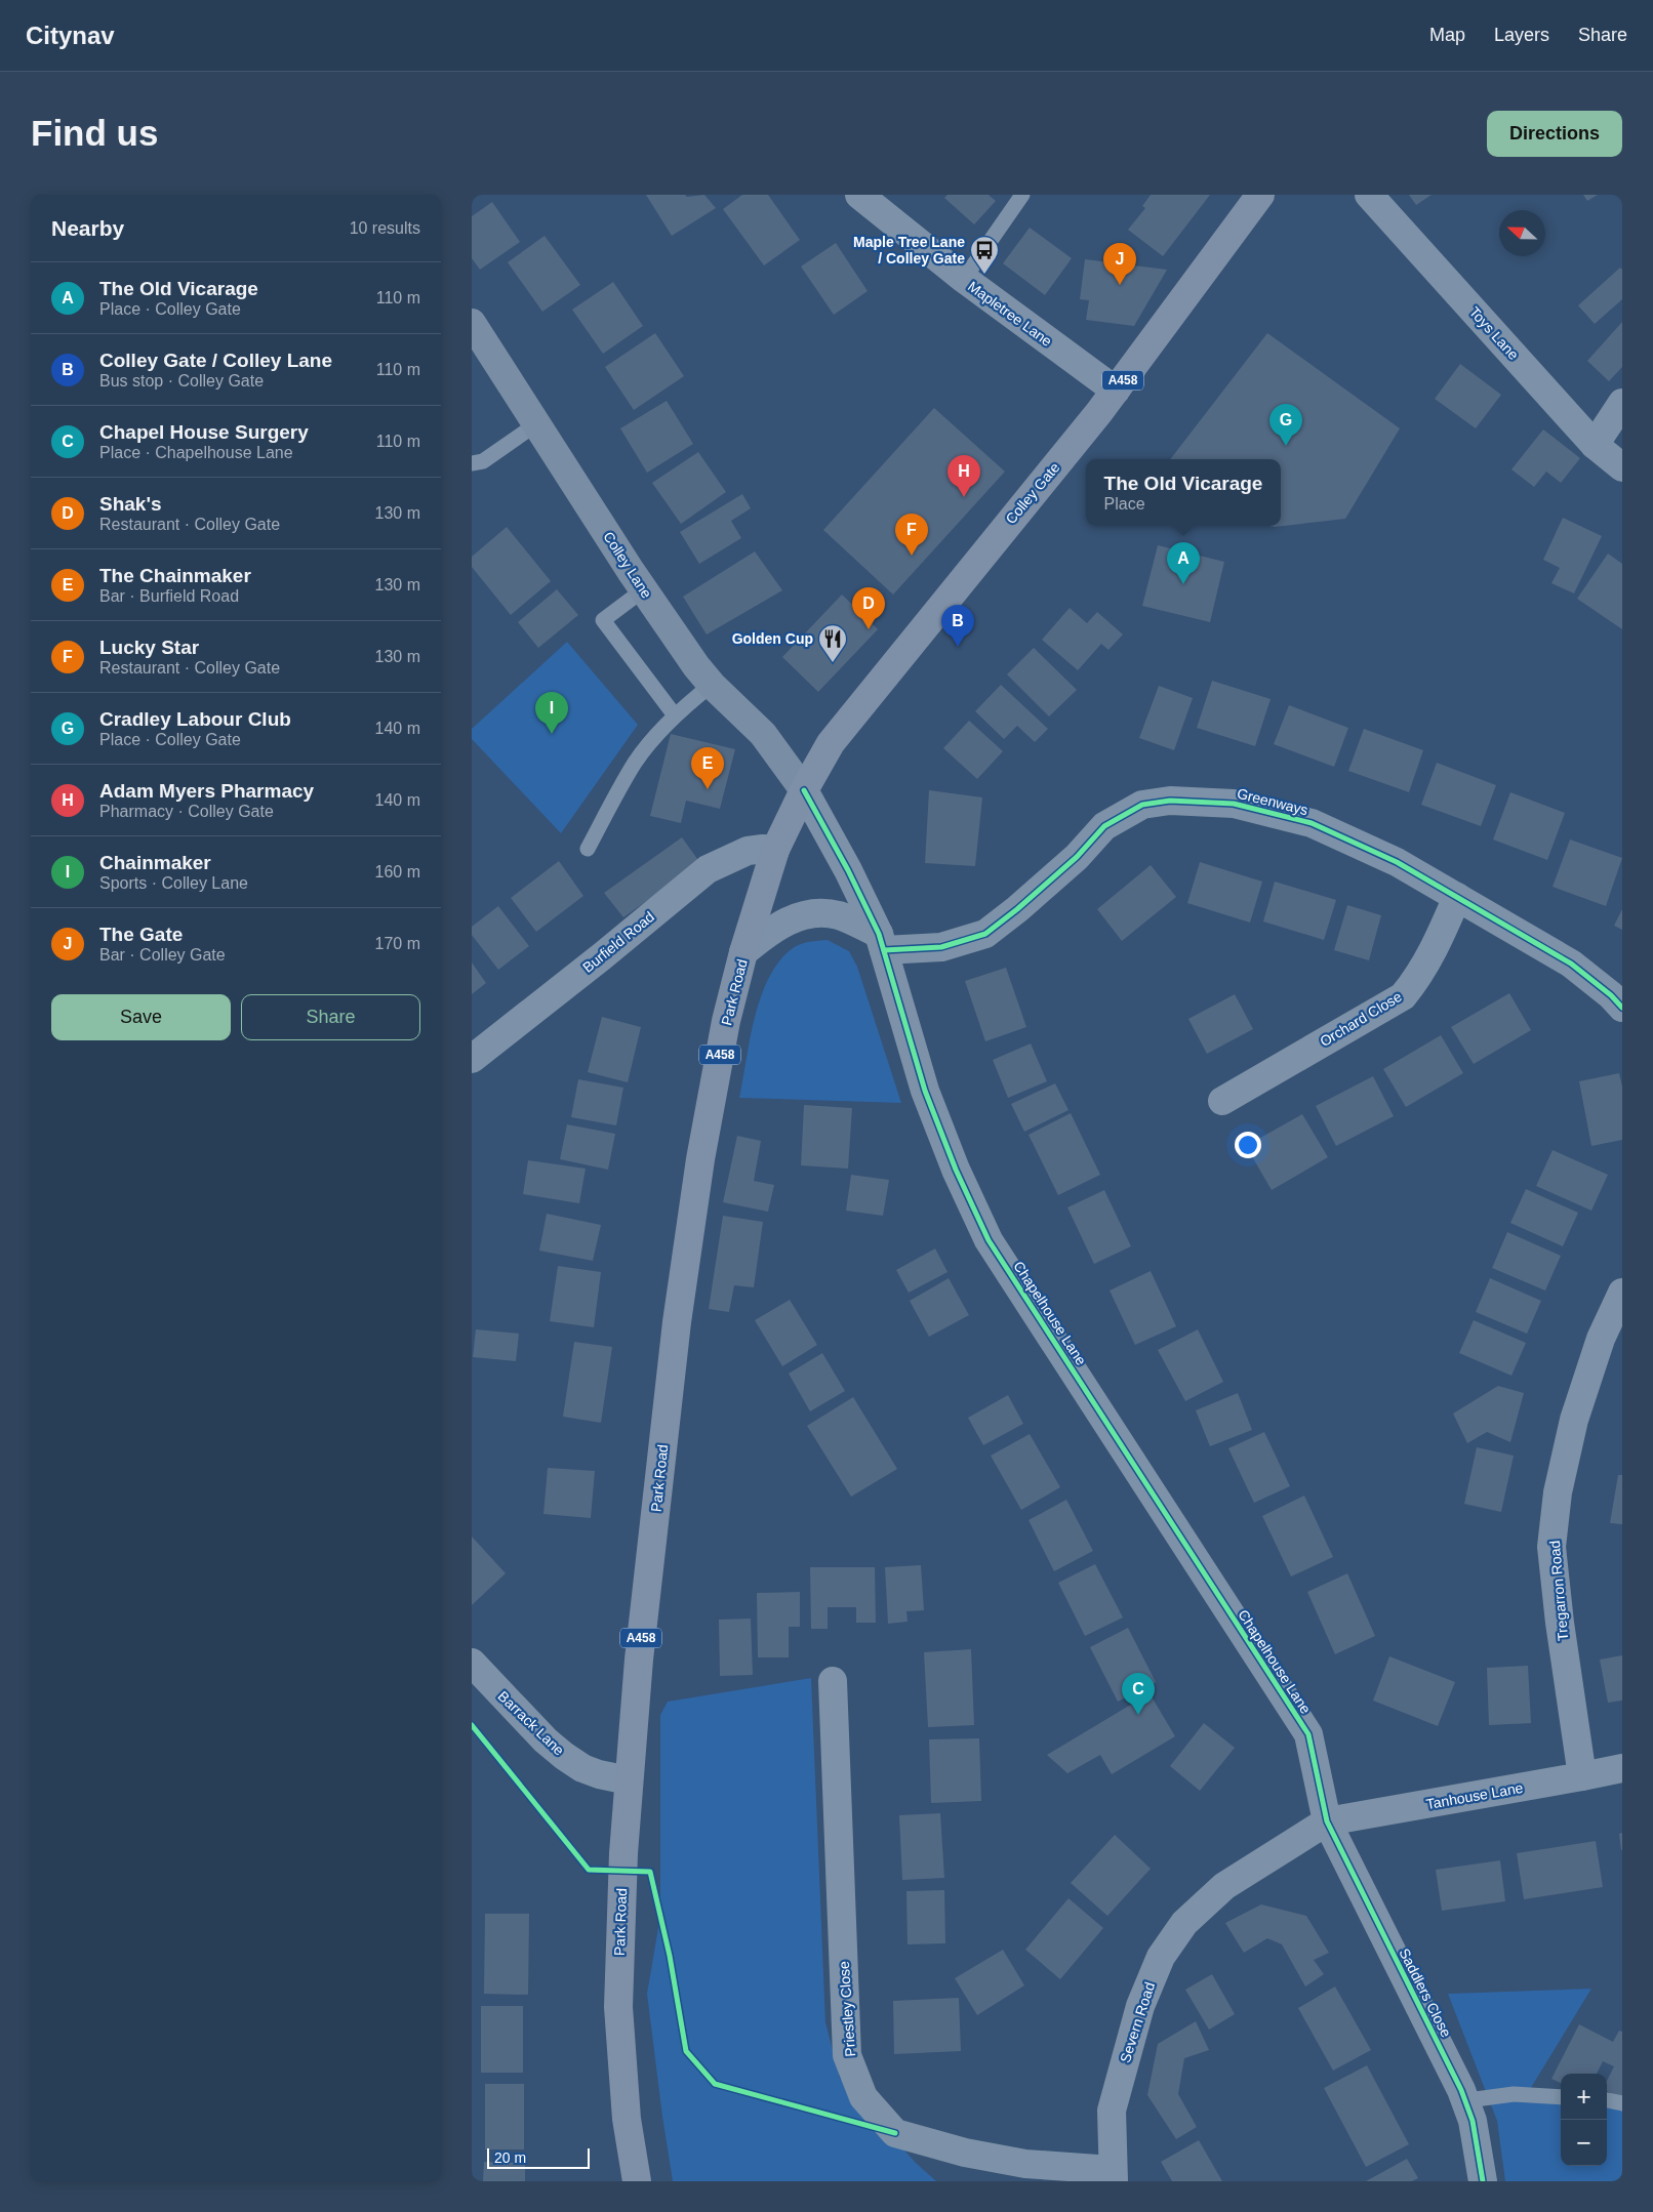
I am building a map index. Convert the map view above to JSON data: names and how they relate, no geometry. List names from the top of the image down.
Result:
{
  "streets": {
    "highway": ["A458", "Colley Gate", "Park Road"],
    "main road": ["Colley Lane"],
    "street": [
      "Mapletree Lane",
      "Toys Lane",
      "Greenways",
      "Burfield Road",
      "Orchard Close",
      "Chapelhouse Lane",
      "Tregarron Road",
      "Barrack Lane",
      "Tanhouse Lane",
      "Saddlers Close",
      "Priestley Close",
      "Severn Road"
    ]
  },
  "crossings": [
    ["Mapletree Lane", "Colley Gate"],
    ["Colley Gate", "Colley Lane"],
    ["Colley Gate", "Park Road"],
    ["Colley Gate", "Chapelhouse Lane"],
    ["Colley Lane", "Park Road"],
    ["Colley Lane", "Chapelhouse Lane"],
    ["Greenways", "Orchard Close"],
    ["Greenways", "Chapelhouse Lane"],
    ["Burfield Road", "Park Road"],
    ["Park Road", "Chapelhouse Lane"],
    ["Park Road", "Barrack Lane"],
    ["Chapelhouse Lane", "Tanhouse Lane"],
    ["Chapelhouse Lane", "Saddlers Close"],
    ["Chapelhouse Lane", "Severn Road"],
    ["Tregarron Road", "Tanhouse Lane"],
    ["Tanhouse Lane", "Saddlers Close"],
    ["Tanhouse Lane", "Severn Road"],
    ["Saddlers Close", "Severn Road"],
    ["Priestley Close", "Severn Road"]
  ],
  "places": {
    "bus stop": ["Maple Tree Lane / Colley Gate"],
    "restaurant": ["Golden Cup"]
  },
  "scale_bar": "20 m",
  "north": "left",
  "page": {
    "header": "Citynav",
    "nav": ["Map", "Layers", "Share"],
    "buttons": [
      "Directions",
      ["Save", "Share"]
    ],
    "title": "Find us",
    "heading": ["Nearby", "10 results"],
    "pins": [
      "J",
      "G",
      "H",
      "F",
      "A",
      "D",
      "B",
      "I",
      "E",
      "C"
    ],
    "list": [
      {
        "mark": "A",
        "name": "The Old Vicarage",
        "note": "Place · Colley Gate",
        "value": "110 m"
      },
      {
        "mark": "B",
        "name": "Colley Gate / Colley Lane",
        "note": "Bus stop · Colley Gate",
        "value": "110 m"
      },
      {
        "mark": "C",
        "name": "Chapel House Surgery",
        "note": "Place · Chapelhouse Lane",
        "value": "110 m"
      },
      {
        "mark": "D",
        "name": "Shak's",
        "note": "Restaurant · Colley Gate",
        "value": "130 m"
      },
      {
        "mark": "E",
        "name": "The Chainmaker",
        "note": "Bar · Burfield Road",
        "value": "130 m"
      },
      {
        "mark": "F",
        "name": "Lucky Star",
        "note": "Restaurant · Colley Gate",
        "value": "130 m"
      },
      {
        "mark": "G",
        "name": "Cradley Labour Club",
        "note": "Place · Colley Gate",
        "value": "140 m"
      },
      {
        "mark": "H",
        "name": "Adam Myers Pharmacy",
        "note": "Pharmacy · Colley Gate",
        "value": "140 m"
      },
      {
        "mark": "I",
        "name": "Chainmaker",
        "note": "Sports · Colley Lane",
        "value": "160 m"
      },
      {
        "mark": "J",
        "name": "The Gate",
        "note": "Bar · Colley Gate",
        "value": "170 m"
      }
    ],
    "popup": ["The Old Vicarage", "Place"],
    "map_buttons": ["+", "−"],
    "scale": "20 m"
  }
}
